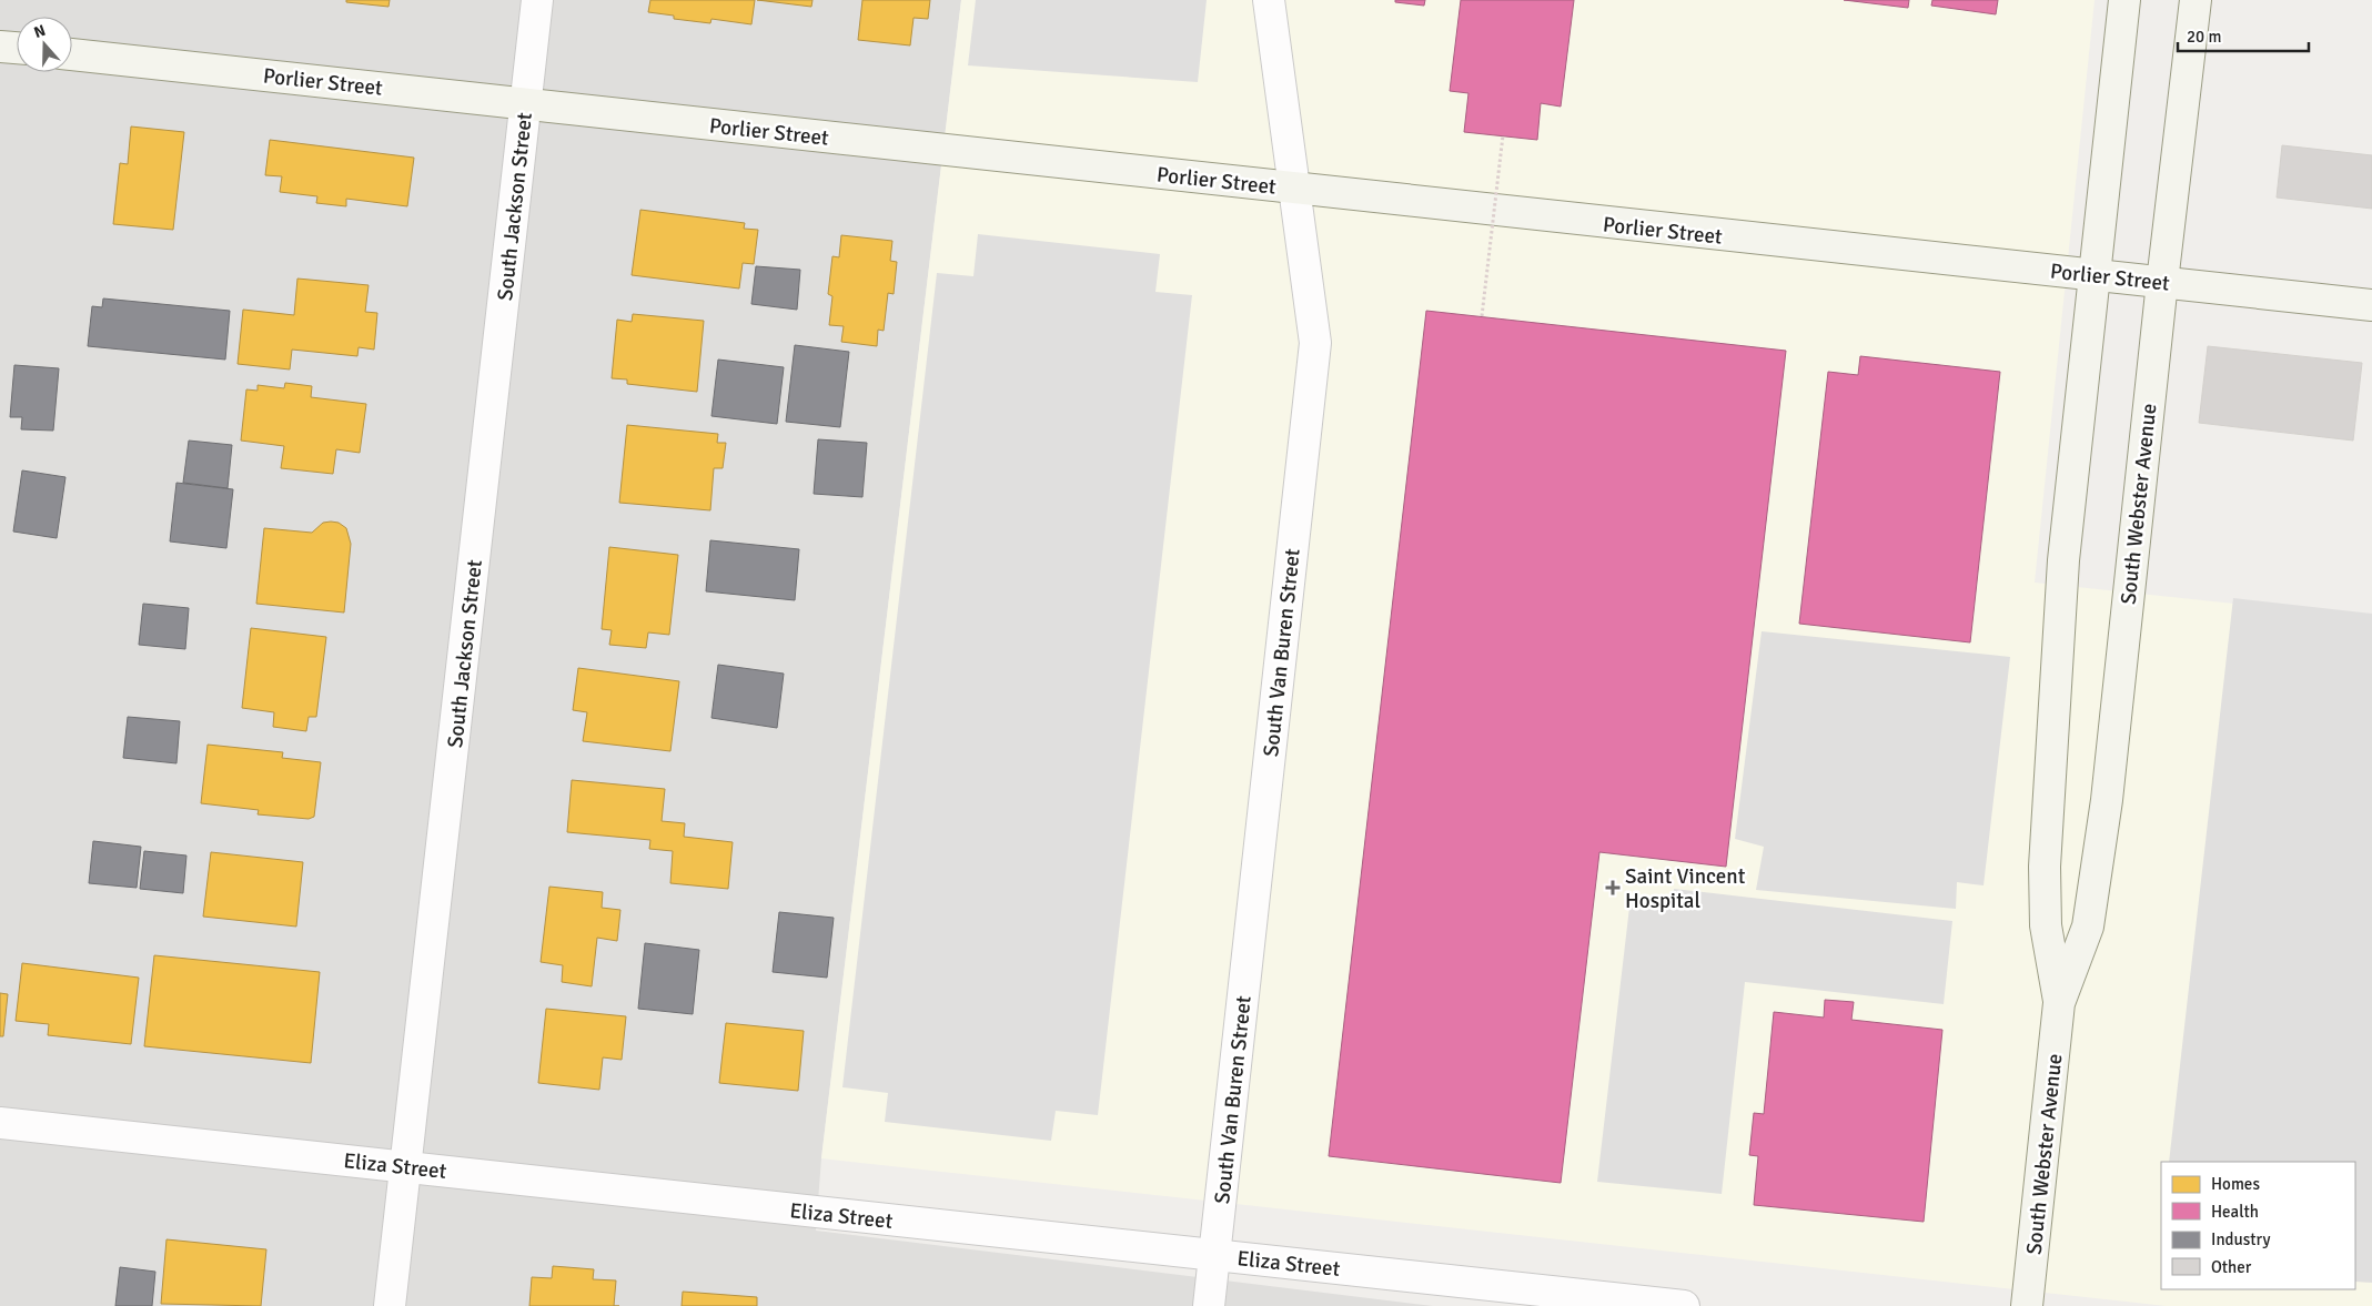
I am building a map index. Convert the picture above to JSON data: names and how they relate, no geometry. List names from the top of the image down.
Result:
{
  "streets": {
    "street": [
      "Porlier Street",
      "South Jackson Street",
      "South Webster Avenue",
      "South Van Buren Street",
      "Eliza Street"
    ]
  },
  "crossings": [
    ["Porlier Street", "South Jackson Street"],
    ["Porlier Street", "South Webster Avenue"],
    ["Porlier Street", "South Van Buren Street"],
    ["South Jackson Street", "Eliza Street"],
    ["South Van Buren Street", "Eliza Street"]
  ],
  "places": {
    "health": ["Saint Vincent Hospital"]
  },
  "legend": [
    "Homes",
    "Health",
    "Industry",
    "Other"
  ],
  "scale_bar": "20 m",
  "north": "top"
}
